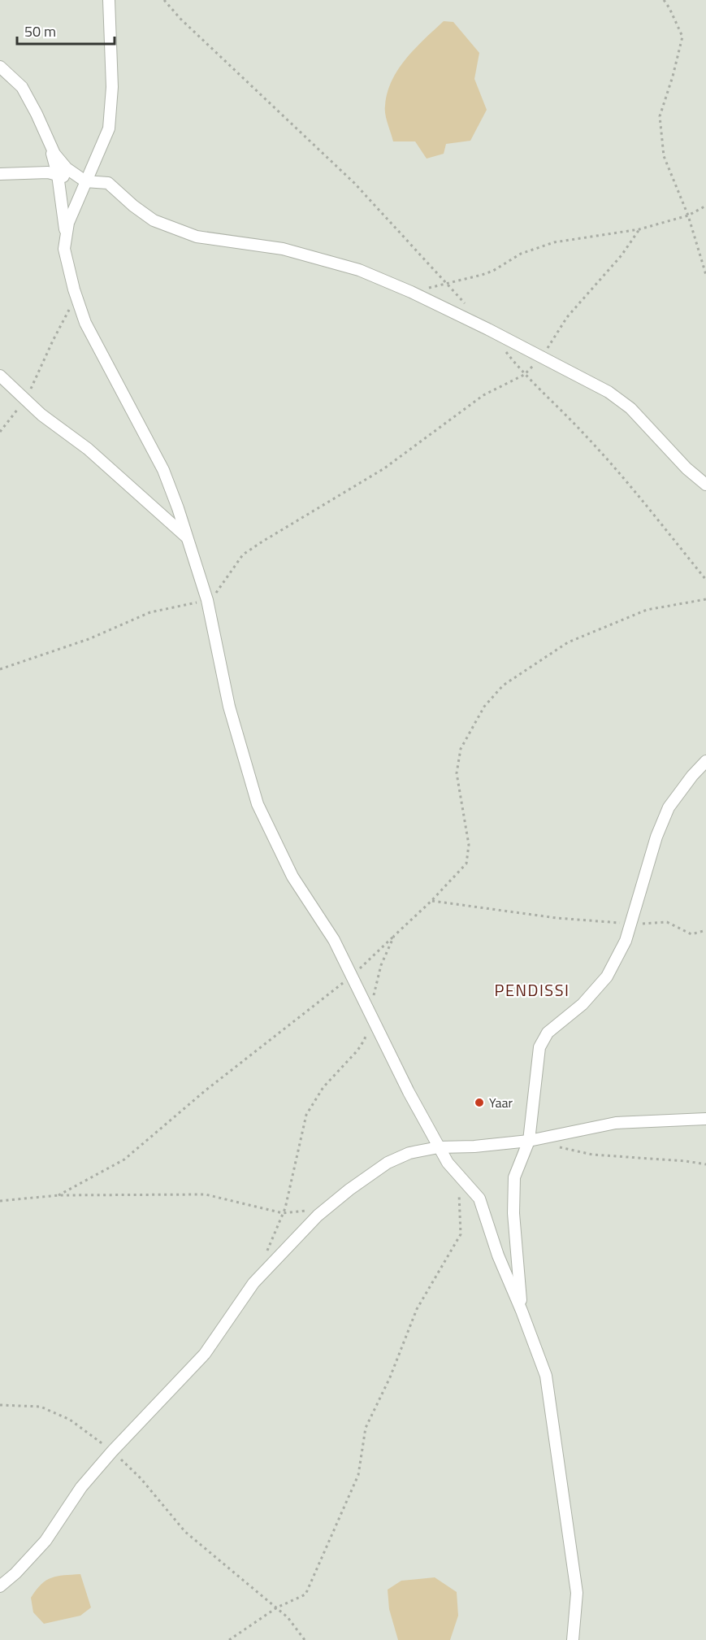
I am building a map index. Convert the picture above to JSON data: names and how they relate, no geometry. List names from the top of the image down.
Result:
{
  "districts": ["PENDISSI"],
  "places": ["Yaar"],
  "scale_bar": "50 m"
}
